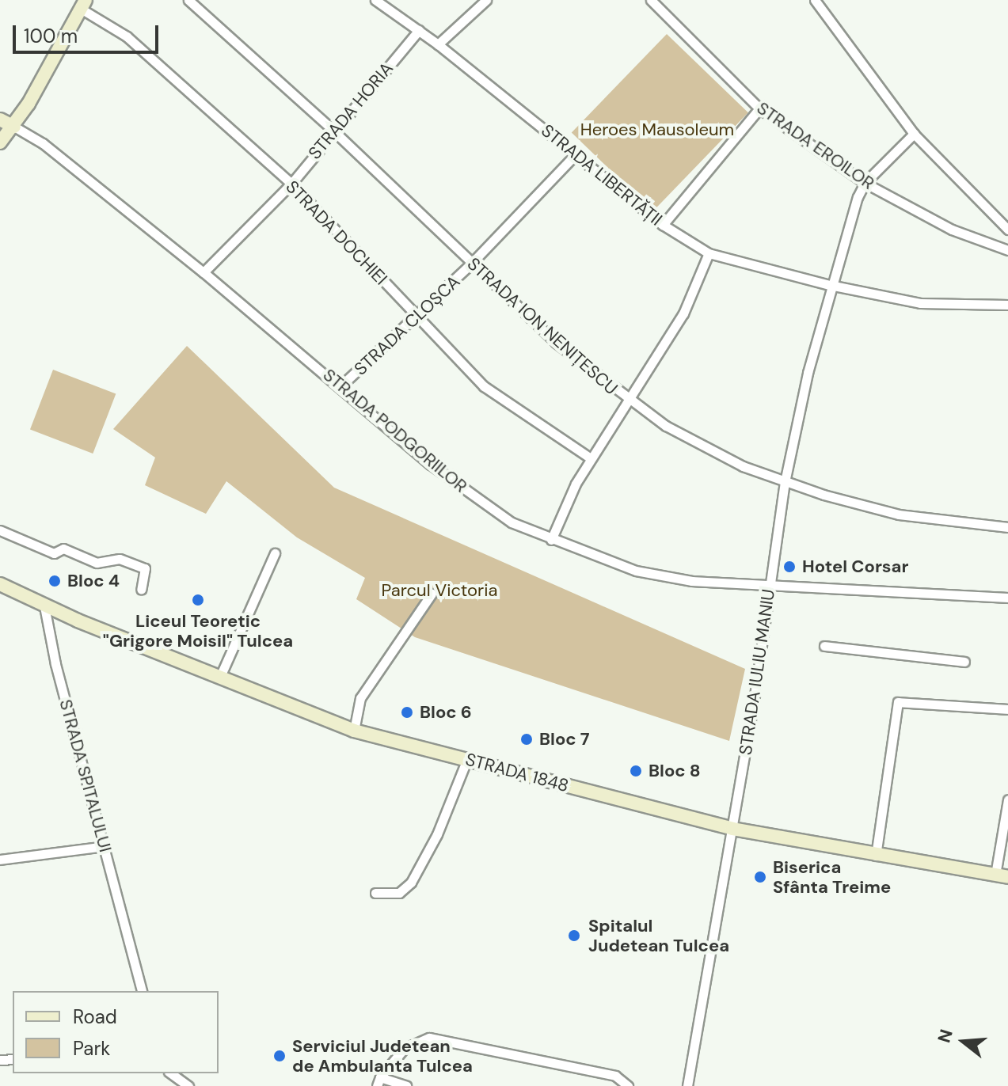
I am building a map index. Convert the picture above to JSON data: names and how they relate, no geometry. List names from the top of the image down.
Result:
{
  "streets": {
    "main road": ["STRADA PODGORIILOR", "STRADA 1848"],
    "street": [
      "STRADA HORIA",
      "STRADA EROILOR",
      "STRADA LIBERTĂȚII",
      "STRADA DOCHIEI",
      "STRADA CLOȘCA",
      "STRADA ION NENIȚESCU",
      "STRADA IULIU MANIU",
      "STRADA SPITALULUI"
    ]
  },
  "crossings": [
    ["STRADA HORIA", "STRADA LIBERTĂȚII"],
    ["STRADA HORIA", "STRADA DOCHIEI"],
    ["STRADA HORIA", "STRADA ION NENIȚESCU"],
    ["STRADA HORIA", "STRADA PODGORIILOR"],
    ["STRADA EROILOR", "STRADA IULIU MANIU"],
    ["STRADA LIBERTĂȚII", "STRADA CLOȘCA"],
    ["STRADA LIBERTĂȚII", "STRADA IULIU MANIU"],
    ["STRADA DOCHIEI", "STRADA CLOȘCA"],
    ["STRADA CLOȘCA", "STRADA ION NENIȚESCU"],
    ["STRADA CLOȘCA", "STRADA PODGORIILOR"],
    ["STRADA ION NENIȚESCU", "STRADA IULIU MANIU"],
    ["STRADA PODGORIILOR", "STRADA IULIU MANIU"],
    ["STRADA IULIU MANIU", "STRADA 1848"],
    ["STRADA 1848", "STRADA SPITALULUI"]
  ],
  "parks": ["Heroes Mausoleum", "Parcul Victoria"],
  "places": [
    "Hotel Corsar",
    "Bloc 4",
    "Liceul Teoretic \"Grigore Moisil\" Tulcea",
    "Bloc 6",
    "Bloc 7",
    "Bloc 8",
    "Biserica Sfânta Treime",
    "Spitalul Judetean Tulcea",
    "Serviciul Judetean de Ambulanta Tulcea"
  ],
  "legend": ["Road", "Park"],
  "scale_bar": "100 m",
  "north": "left"
}
